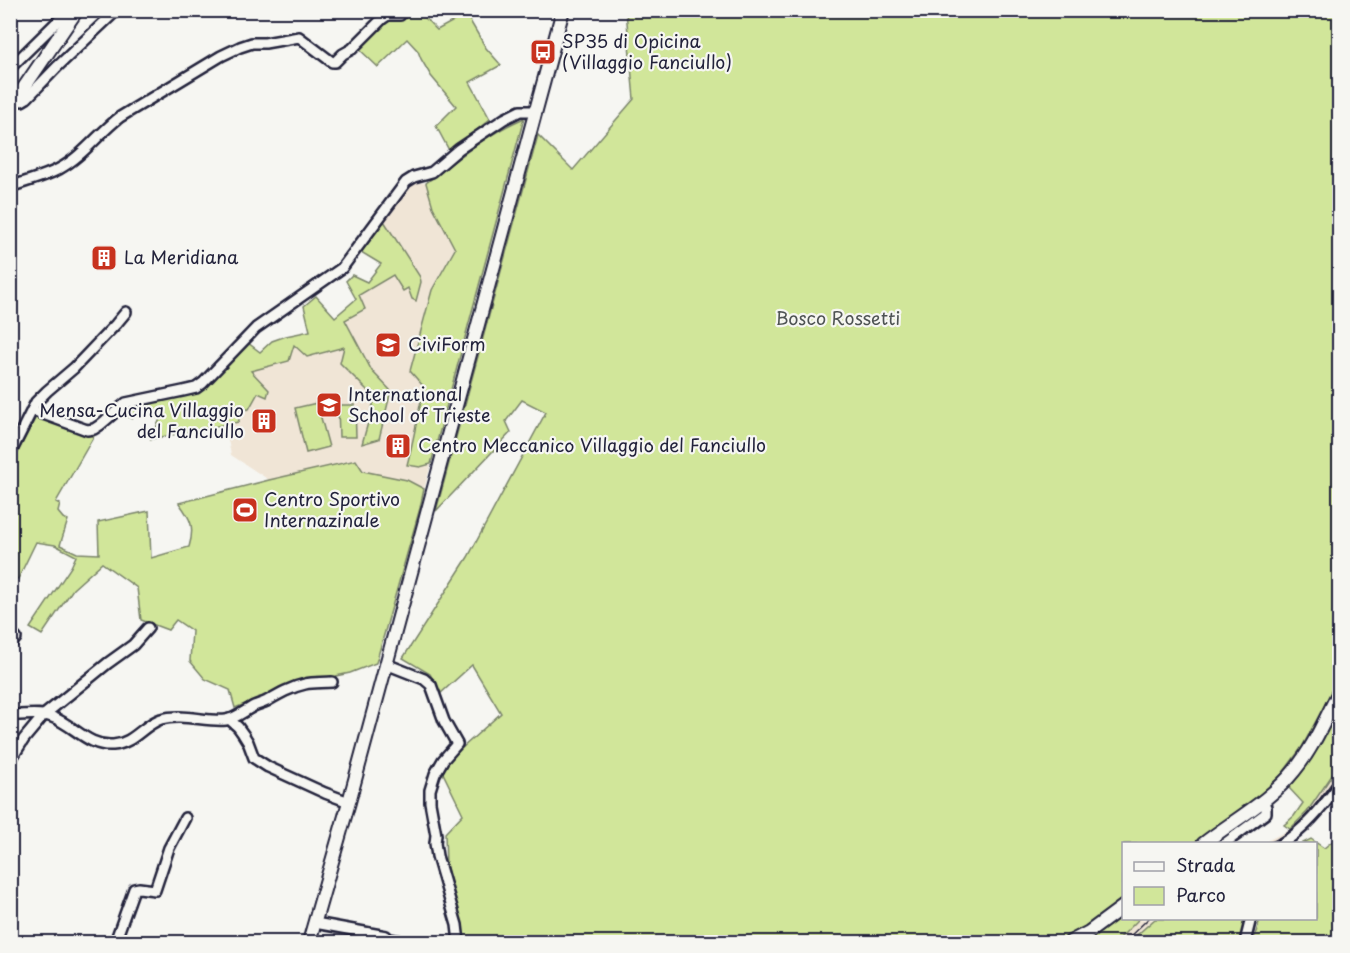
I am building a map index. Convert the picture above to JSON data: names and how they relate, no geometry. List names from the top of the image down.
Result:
{
  "parks": ["Bosco Rossetti"],
  "places": {
    "bus stop": ["SP35 di Opicina (Villaggio Fanciullo)"],
    "building": ["La Meridiana", "Mensa-Cucina Villaggio del Fanciullo", "Centro Meccanico Villaggio del Fanciullo"],
    "school or university": ["CiviForm", "International School of Trieste"],
    "sports": ["Centro Sportivo Internazinale"]
  },
  "legend": ["Strada", "Parco"]
}
